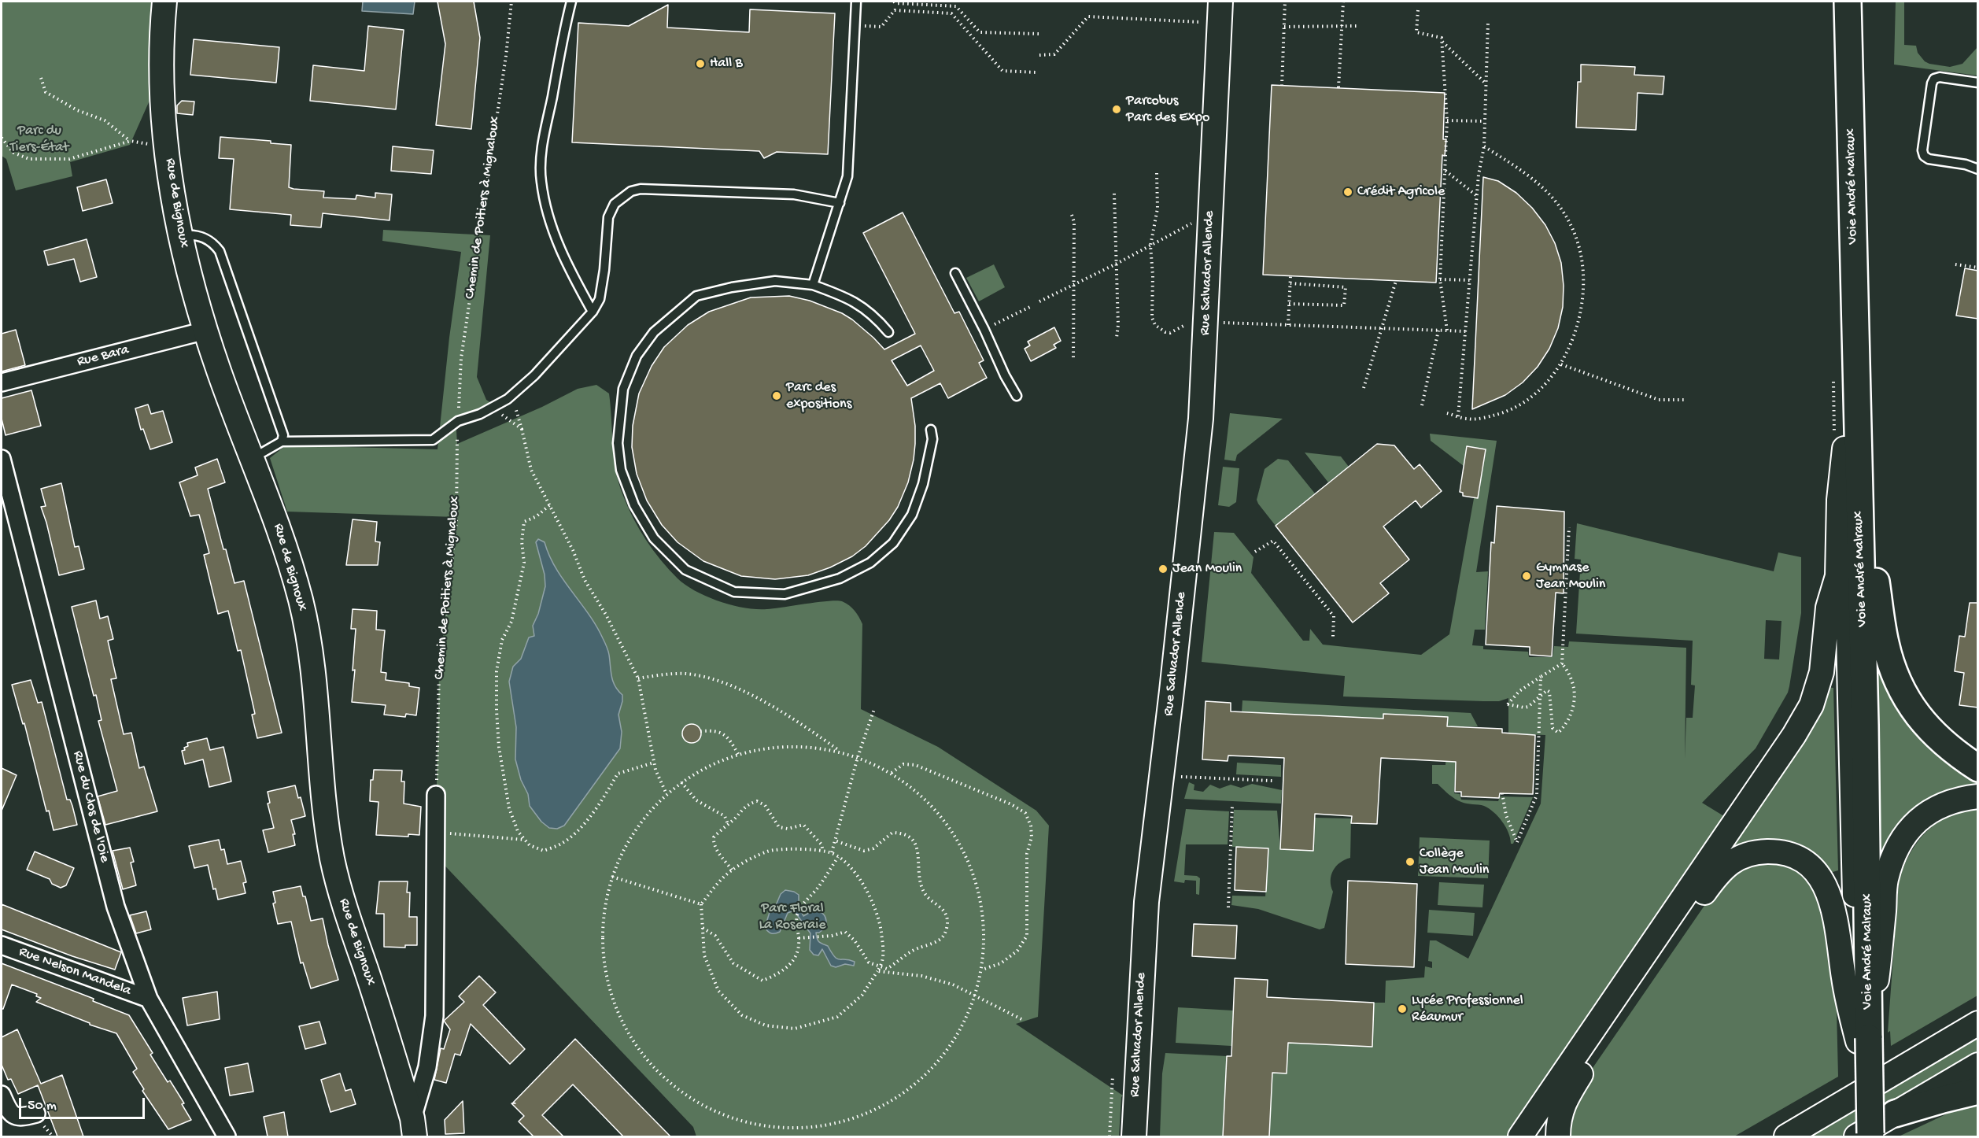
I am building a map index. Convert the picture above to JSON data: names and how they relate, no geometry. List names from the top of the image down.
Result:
{
  "streets": {
    "main road": ["Voie André Malraux"],
    "street": [
      "Rue de Bignoux",
      "Rue Salvador Allende",
      "Rue Bara",
      "Rue du Clos de l'Oie",
      "Rue Nelson Mandela"
    ],
    "path": ["Chemin de Poitiers à Mignaloux"]
  },
  "crossings": [
    ["Rue de Bignoux", "Rue Bara"],
    ["Rue du Clos de l'Oie", "Rue Nelson Mandela"]
  ],
  "parks": ["Parc du Tiers-État", "Parc Floral La Roseraie"],
  "places": [
    "Hall B",
    "Parcobus Parc des Expo",
    "Crédit Agricole",
    "Parc des expositions",
    "Jean Moulin",
    "Gymnase Jean Moulin",
    "Collège Jean Moulin",
    "Lycée Professionnel Réaumur"
  ],
  "scale_bar": "50 m"
}
